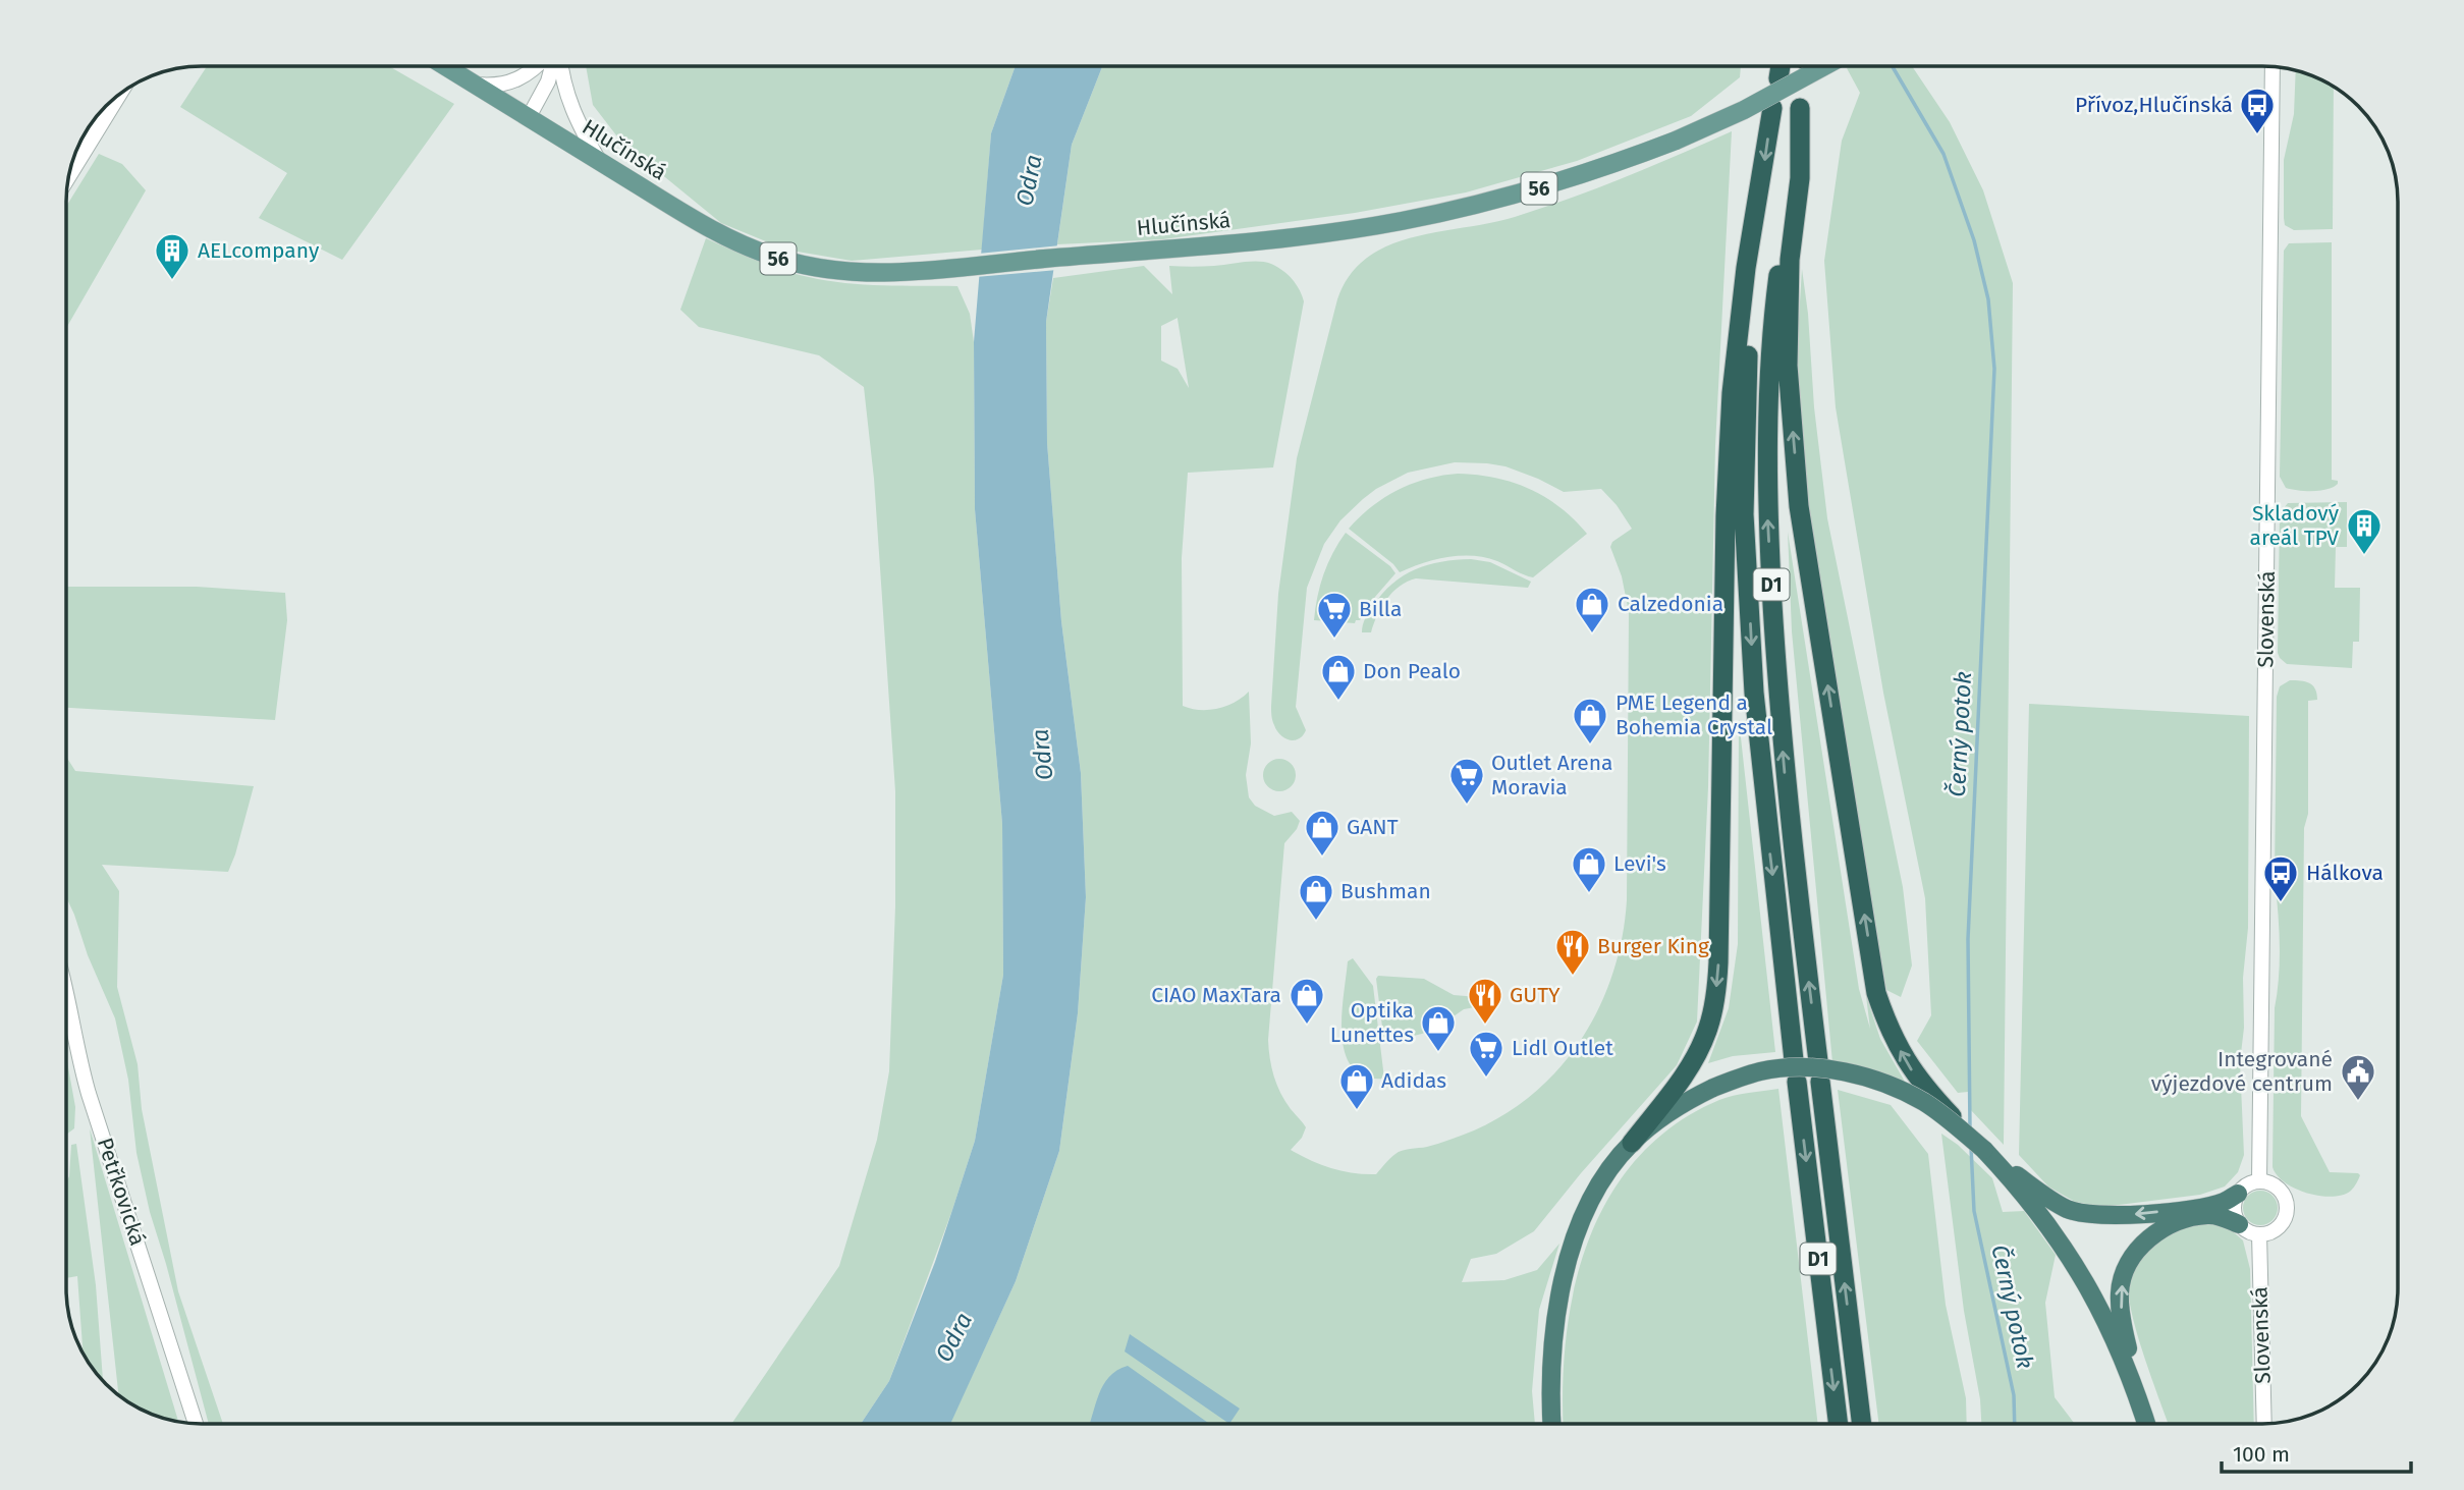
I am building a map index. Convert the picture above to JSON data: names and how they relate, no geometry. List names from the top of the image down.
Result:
{
  "streets": {
    "highway": ["D1"],
    "main road": ["Hlučínská", "56"],
    "street": ["Slovenská", "Petřkovická"]
  },
  "water": ["Odra", "Černý potok"],
  "places": {
    "bus stop": ["Přívoz,Hlučínská", "Hálkova"],
    "building": ["AELcompany", "Skladový areál TPV"],
    "shop": [
      "Calzedonia",
      "Don Pealo",
      "PME Legend a Bohemia Crystal",
      "GANT",
      "Levi's",
      "Bushman",
      "CIAO MaxTara",
      "Optika Lunettes",
      "Adidas"
    ],
    "supermarket": ["Billa", "Outlet Arena Moravia", "Lidl Outlet"],
    "restaurant": ["Burger King", "GUTY"],
    "public building": ["Integrované výjezdové centrum"]
  },
  "scale_bar": "100 m"
}
